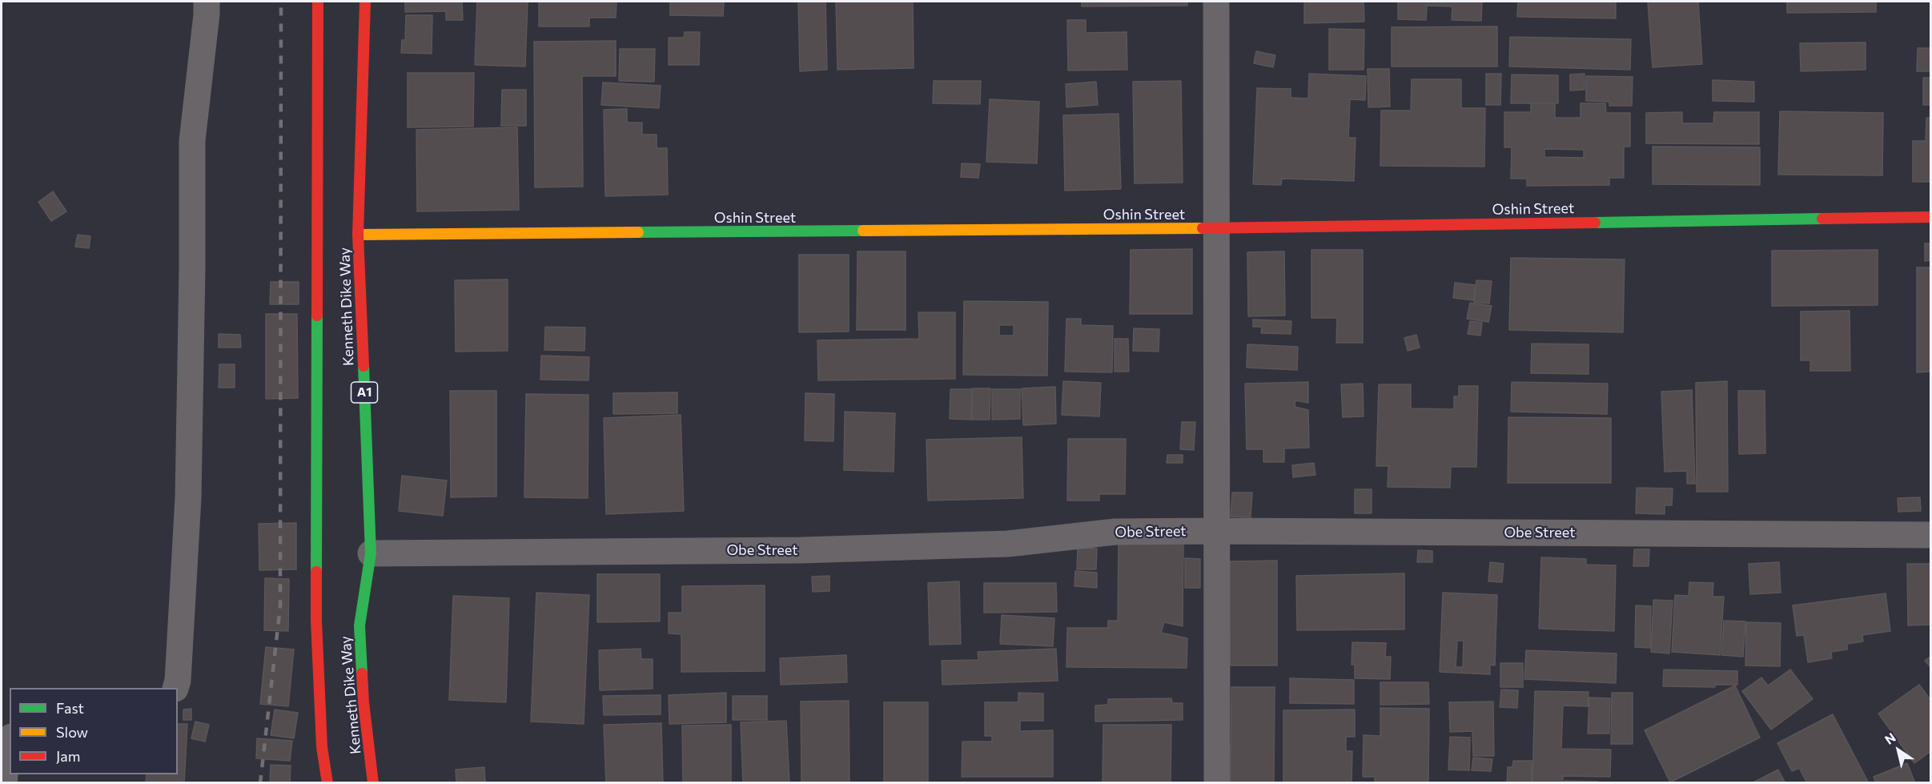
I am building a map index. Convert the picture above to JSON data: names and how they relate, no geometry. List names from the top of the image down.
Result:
{
  "streets": {
    "main road": ["Oshin Street", "Kenneth Dike Way", "A1"],
    "street": ["Obe Street"]
  },
  "crossings": [
    ["Oshin Street", "Kenneth Dike Way"],
    ["Kenneth Dike Way", "Obe Street"]
  ],
  "legend": ["Fast", "Slow", "Jam"],
  "north": "top left"
}
